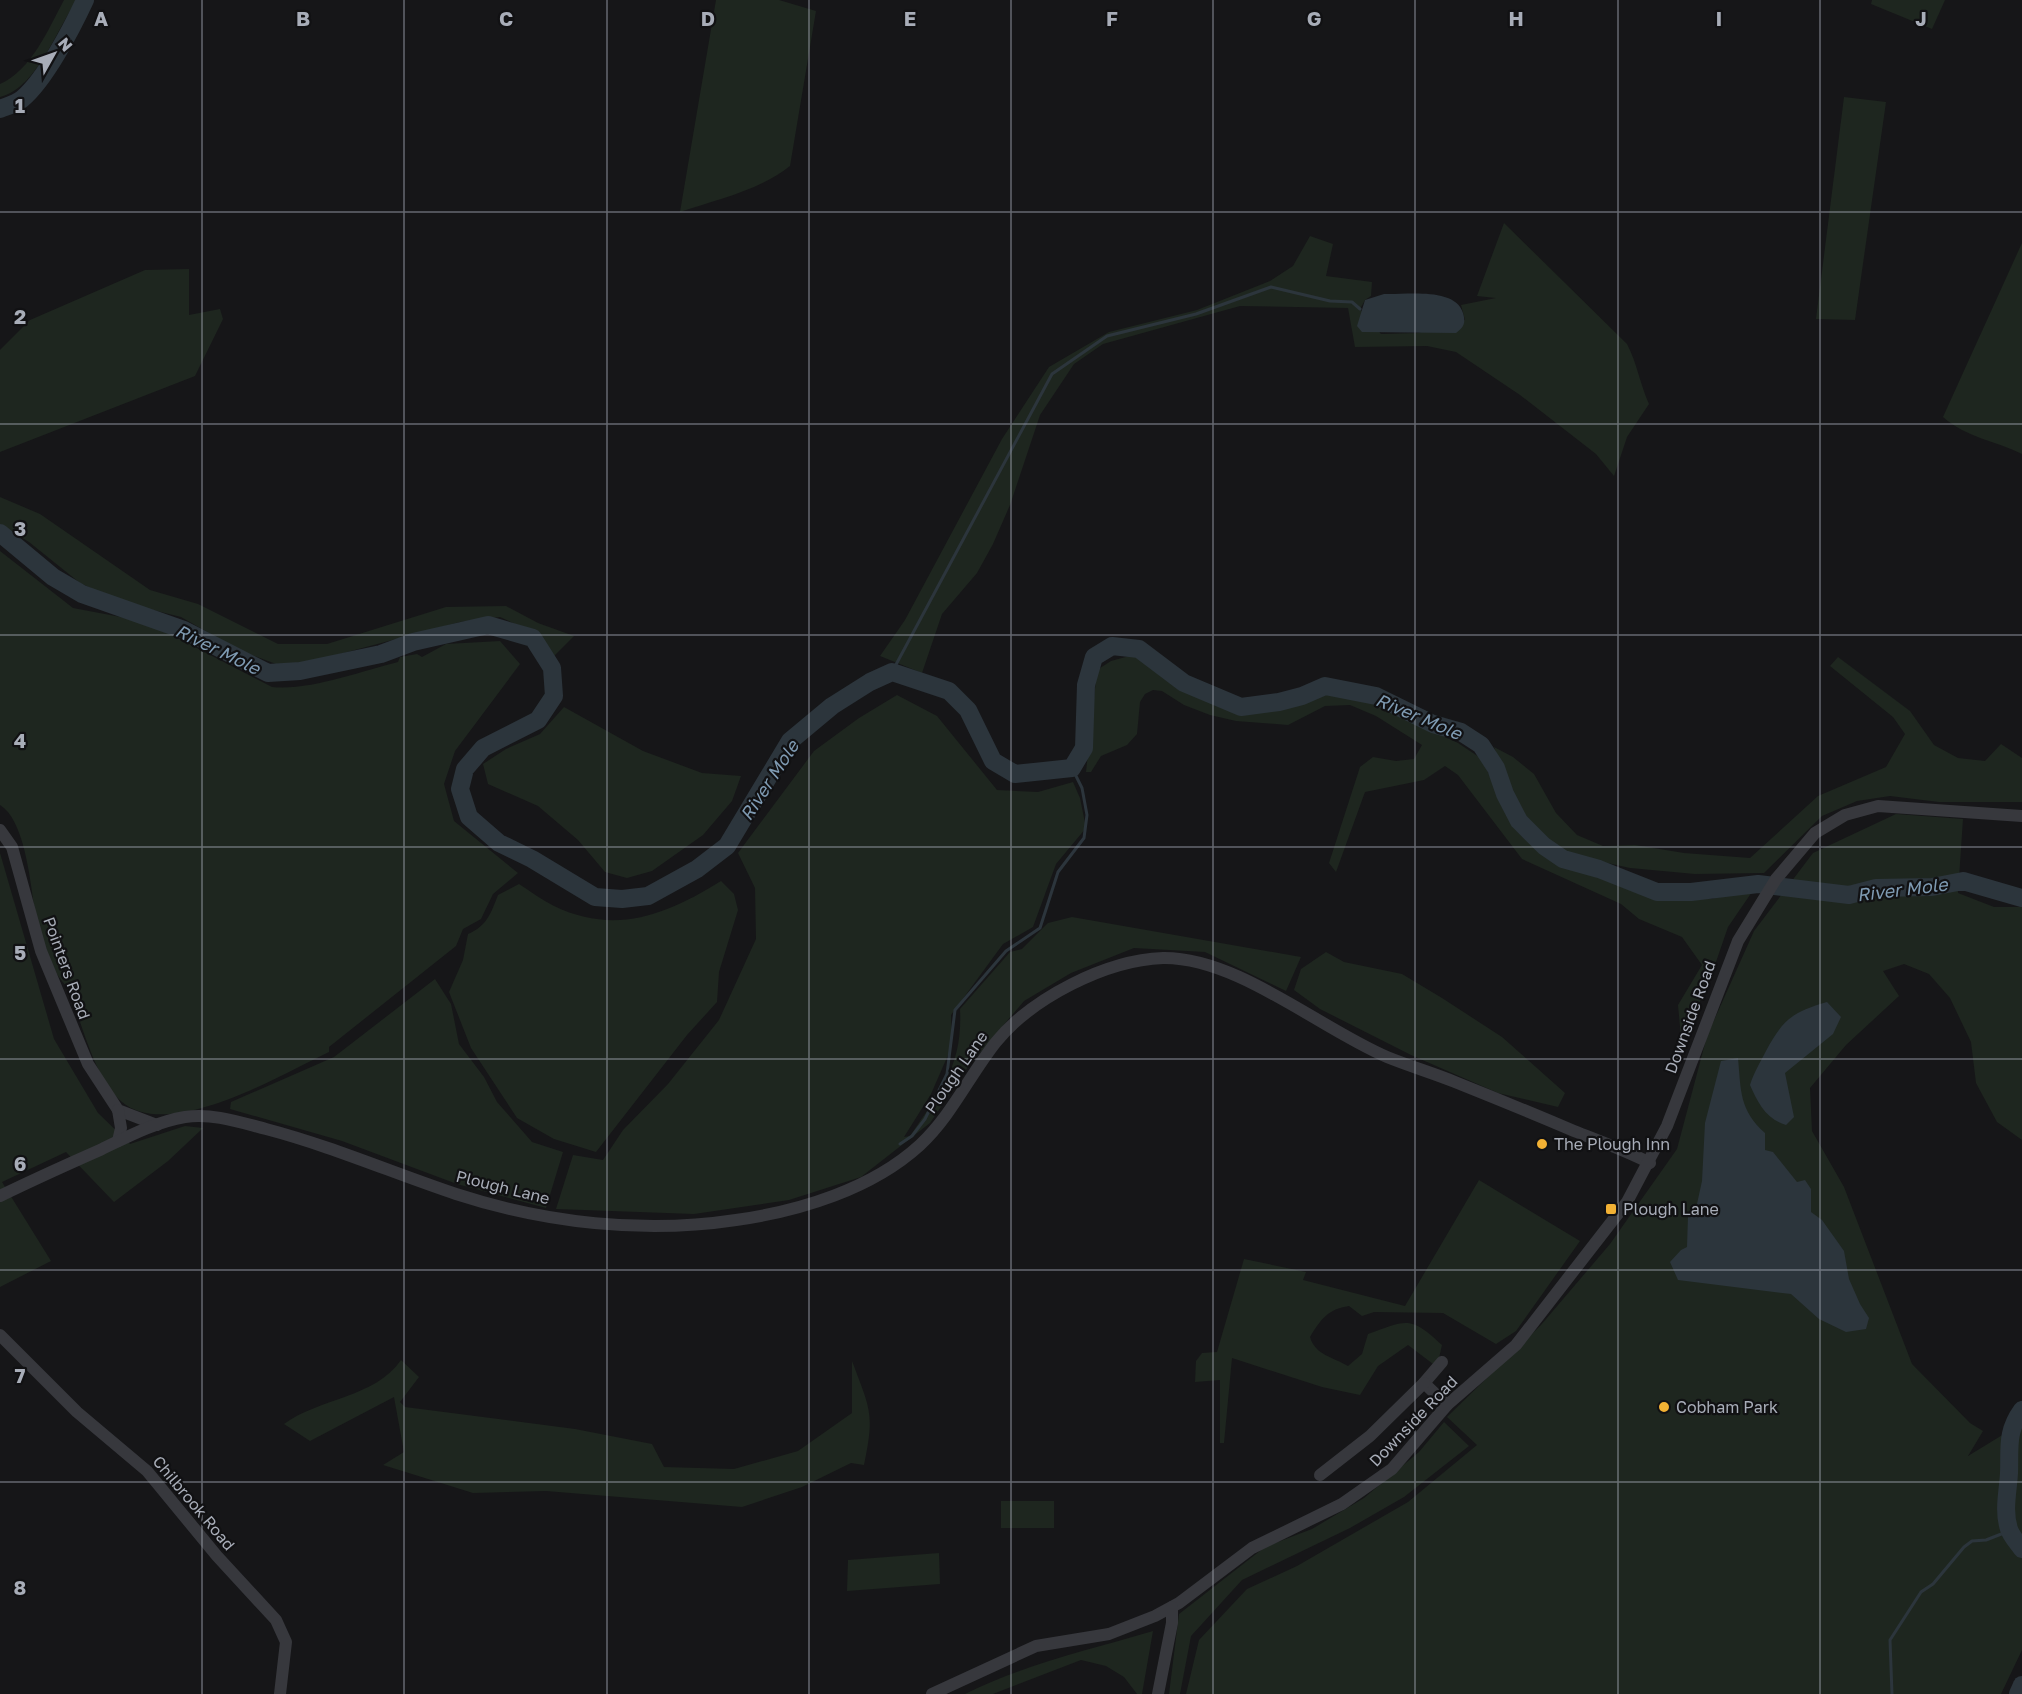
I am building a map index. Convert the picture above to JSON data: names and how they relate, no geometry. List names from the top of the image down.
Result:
{
  "streets": {
    "street": [
      "Pointers Road",
      "Downside Road",
      "Plough Lane",
      "Chilbrook Road"
    ]
  },
  "crossings": [
    ["Downside Road", "Plough Lane"]
  ],
  "water": ["River Mole"],
  "places": {
    "other": ["The Plough Inn", "Cobham Park"],
    "transit": ["Plough Lane"]
  },
  "north": "top right",
  "grid": {
    "columns": [
      "A",
      "B",
      "C",
      "D",
      "E",
      "F",
      "G",
      "H",
      "I",
      "J"
    ],
    "rows": [
      "1",
      "2",
      "3",
      "4",
      "5",
      "6",
      "7",
      "8"
    ]
  }
}
